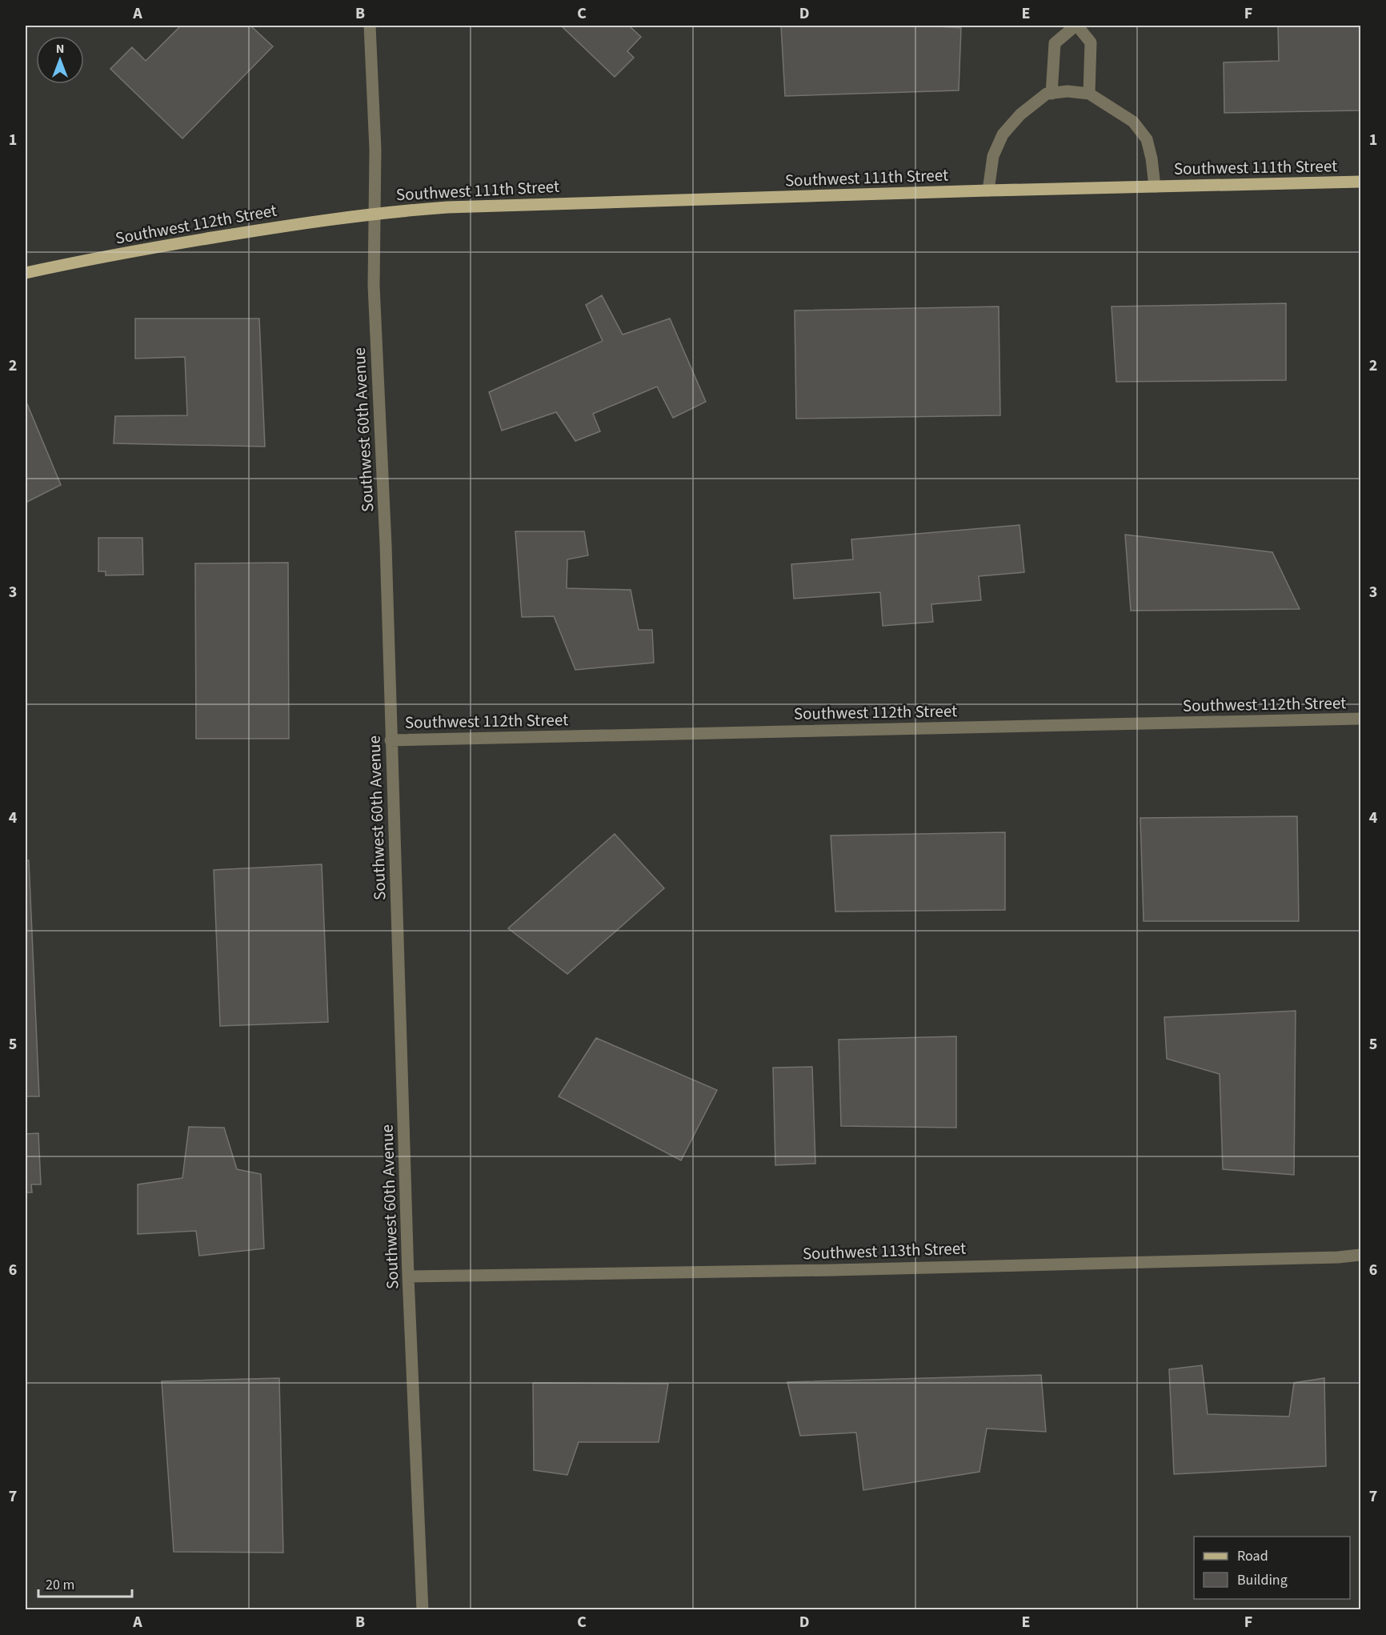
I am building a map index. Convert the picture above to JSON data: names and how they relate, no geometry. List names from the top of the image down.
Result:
{
  "streets": {
    "main road": ["Southwest 111th Street", "Southwest 112th Street"],
    "street": ["Southwest 60th Avenue", "Southwest 113th Street"]
  },
  "crossings": [
    ["Southwest 111th Street", "Southwest 112th Street"],
    ["Southwest 111th Street", "Southwest 60th Avenue"],
    ["Southwest 112th Street", "Southwest 60th Avenue"],
    ["Southwest 60th Avenue", "Southwest 113th Street"]
  ],
  "legend": ["Road", "Building"],
  "scale_bar": "20 m",
  "north": "top",
  "grid": {
    "columns": [
      "A",
      "B",
      "C",
      "D",
      "E",
      "F"
    ],
    "rows": [
      "1",
      "2",
      "3",
      "4",
      "5",
      "6",
      "7"
    ]
  }
}
